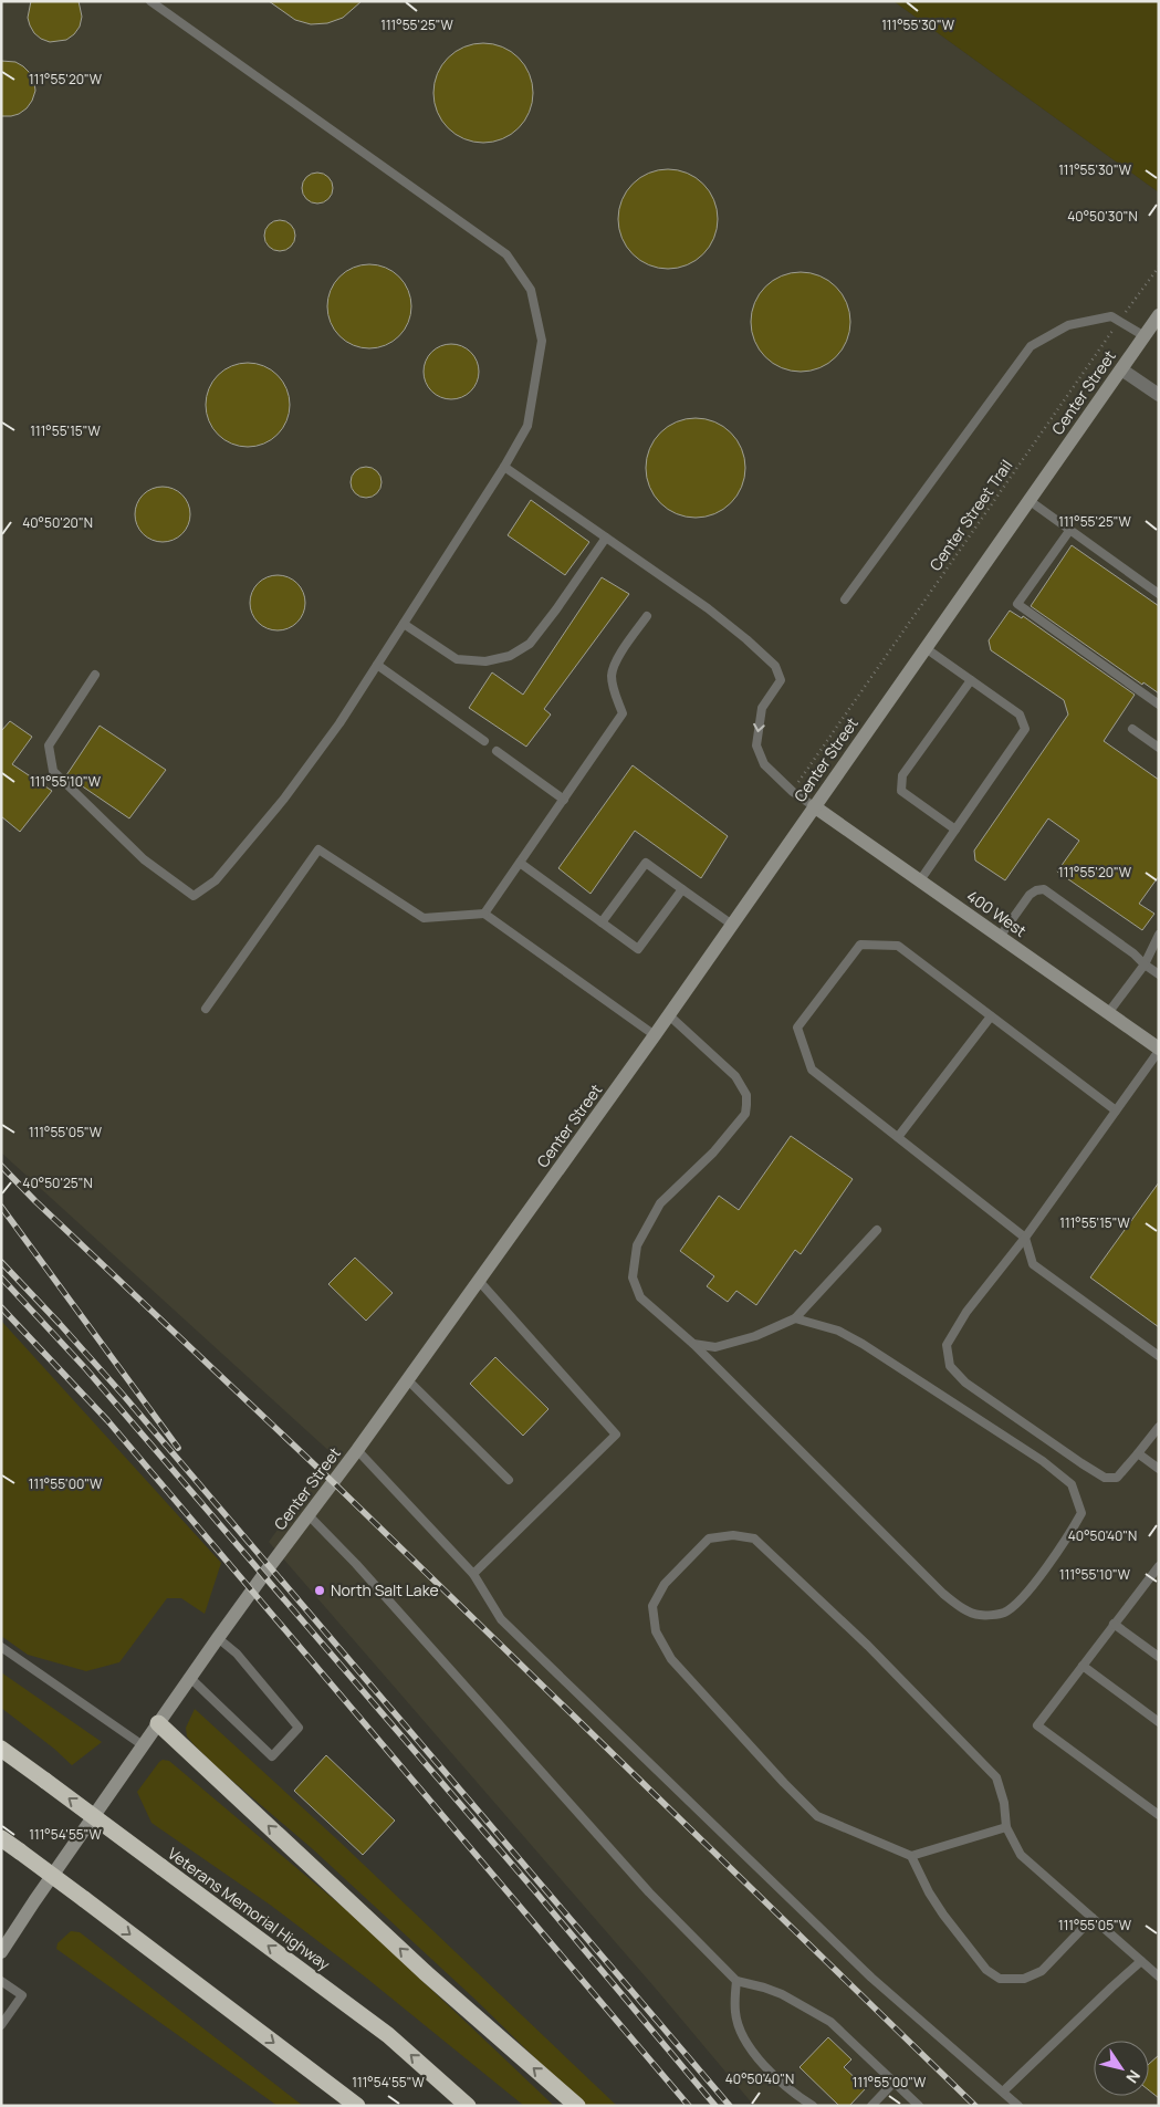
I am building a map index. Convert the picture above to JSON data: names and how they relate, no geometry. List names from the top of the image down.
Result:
{
  "streets": {
    "highway": ["Veterans Memorial Highway"],
    "main road": ["Center Street", "400 West"],
    "path": ["Center Street Trail"]
  },
  "crossings": [
    ["Center Street", "400 West"]
  ],
  "places": ["North Salt Lake"],
  "north": "bottom right",
  "coordinates": [
    "111°55'25\"W",
    "111°55'30\"W",
    "111°55'20\"W",
    "40°50'30\"N",
    "111°55'15\"W",
    "40°50'20\"N",
    "111°55'10\"W",
    "111°55'05\"W",
    "40°50'25\"N",
    "111°55'00\"W",
    "40°50'40\"N",
    "111°54'55\"W"
  ]
}
